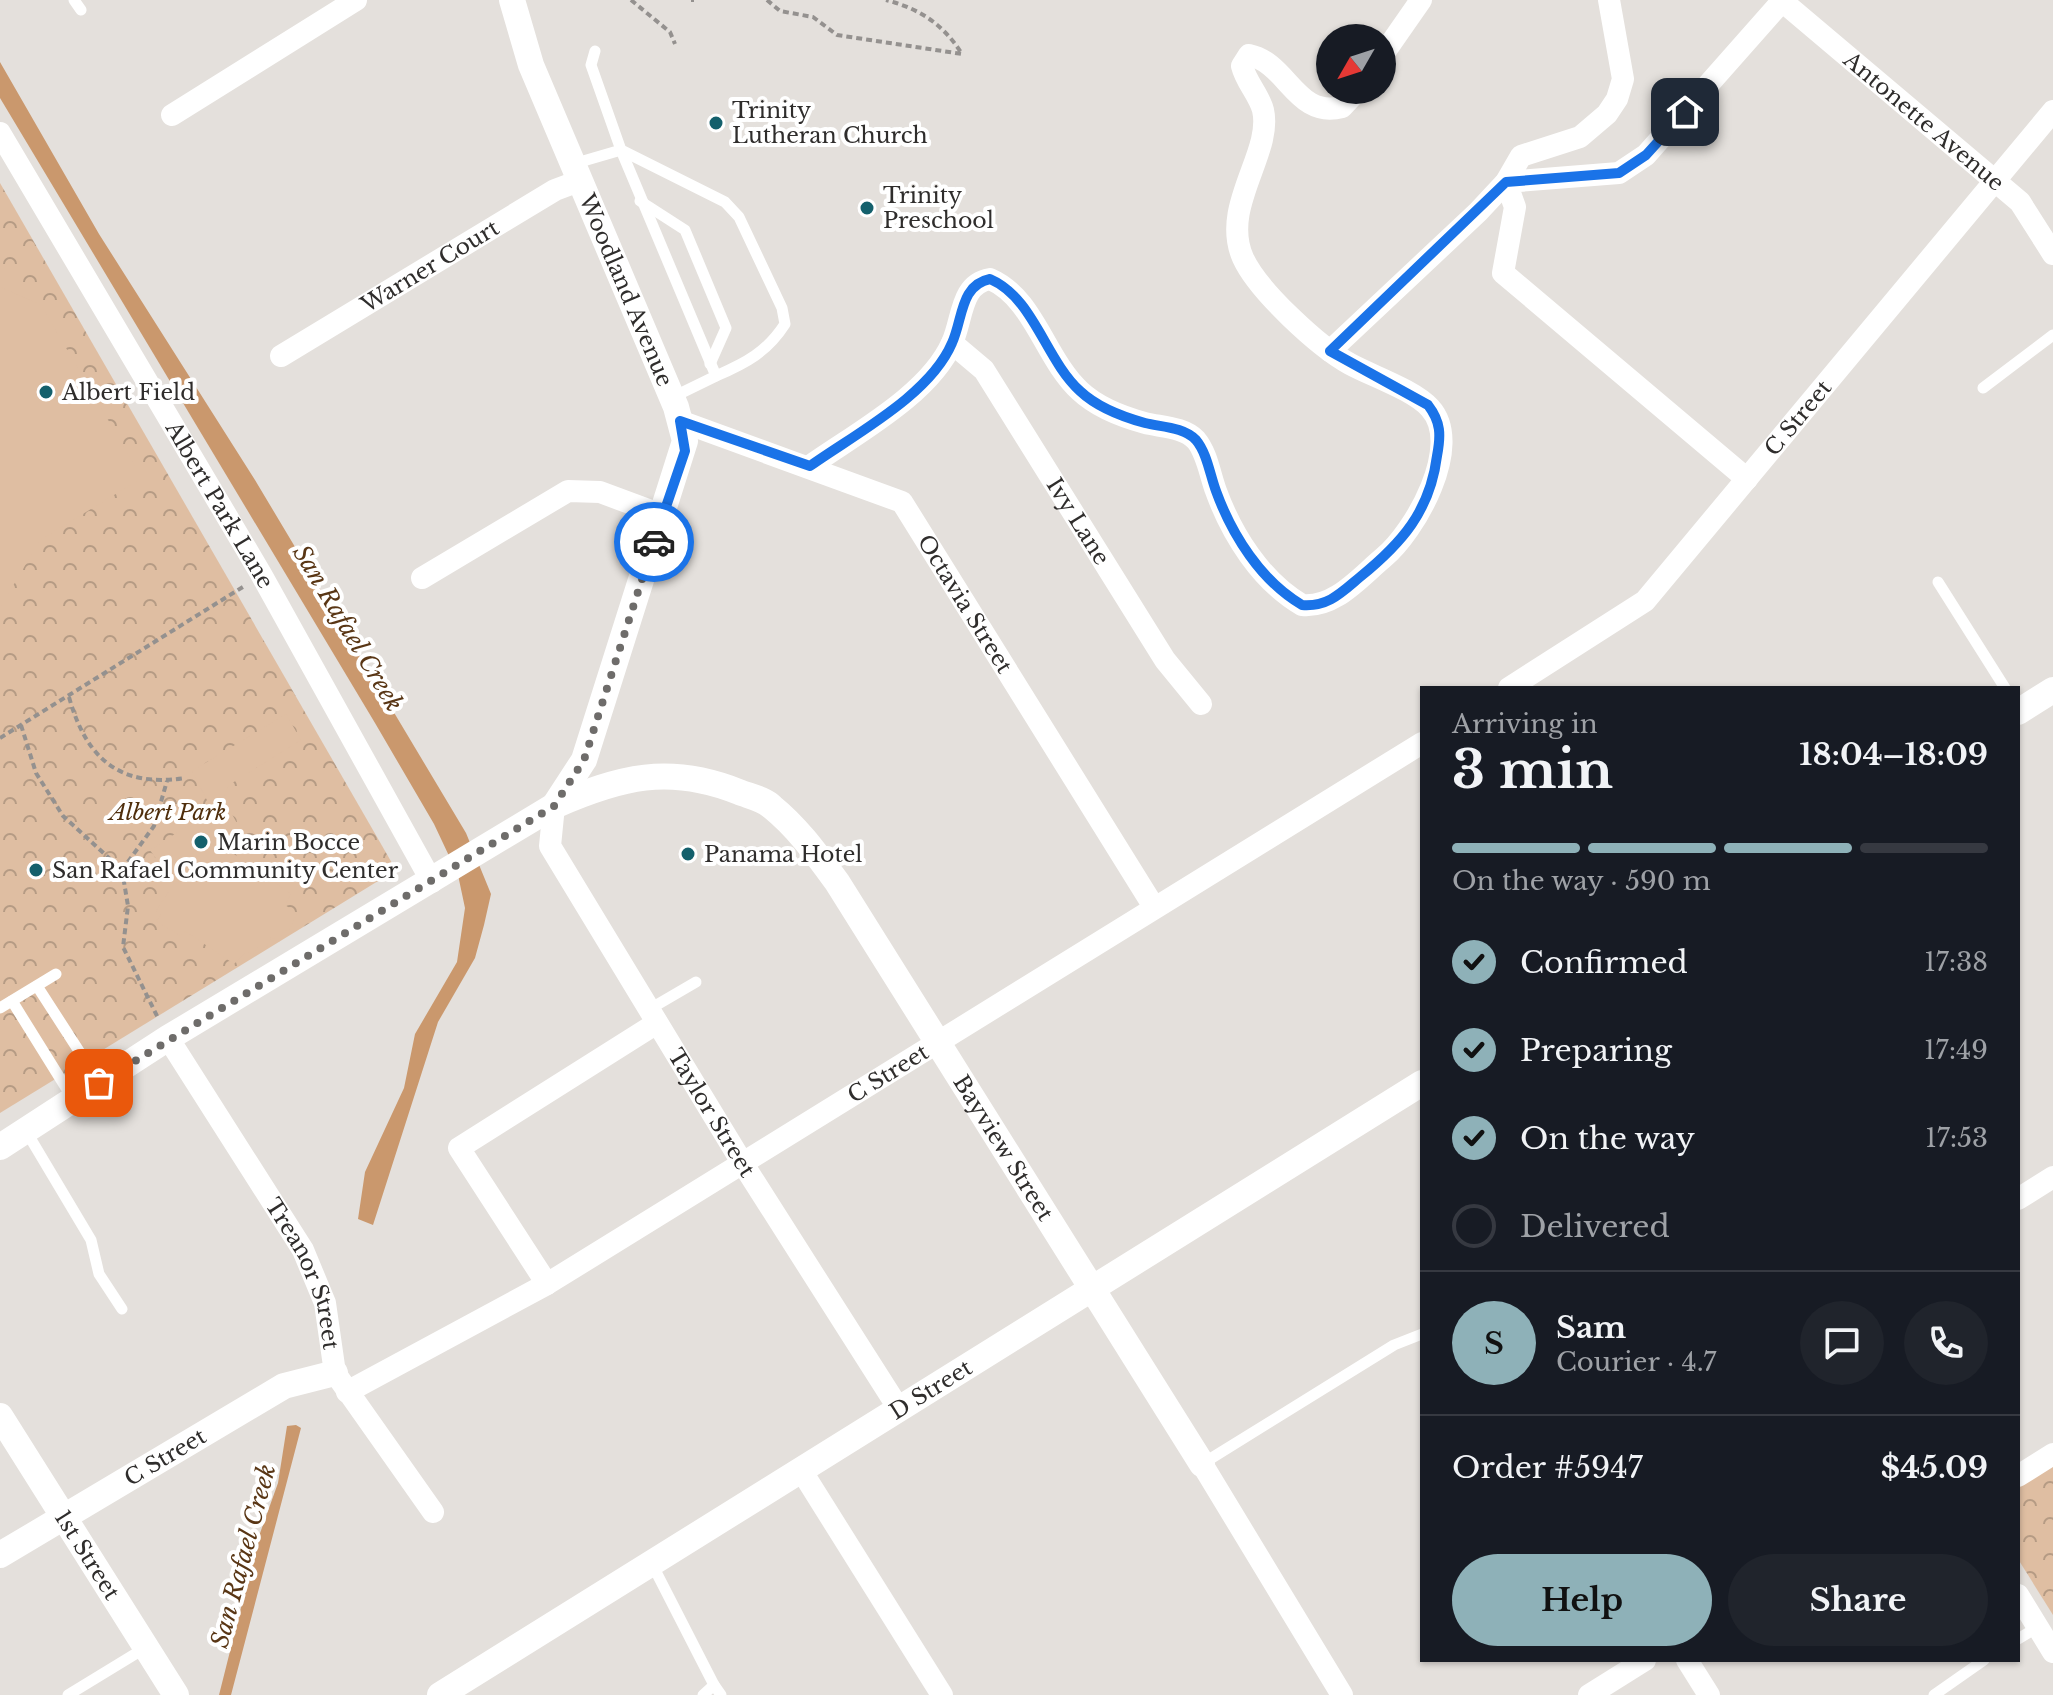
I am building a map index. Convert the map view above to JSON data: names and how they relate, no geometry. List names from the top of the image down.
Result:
{
  "streets": {
    "street": [
      "Antonette Avenue",
      "Warner Court",
      "Woodland Avenue",
      "C Street",
      "Albert Park Lane",
      "Ivy Lane",
      "Octavia Street",
      "Taylor Street",
      "Bayview Street",
      "Treanor Street",
      "D Street",
      "1st Street"
    ]
  },
  "crossings": [
    ["Antonette Avenue", "C Street"],
    ["Warner Court", "Woodland Avenue"],
    ["Woodland Avenue", "Octavia Street"],
    ["Woodland Avenue", "Taylor Street"],
    ["Woodland Avenue", "Bayview Street"],
    ["C Street", "Octavia Street"],
    ["C Street", "Taylor Street"],
    ["C Street", "Bayview Street"],
    ["C Street", "Treanor Street"],
    ["C Street", "1st Street"],
    ["Albert Park Lane", "Bayview Street"],
    ["Taylor Street", "Bayview Street"],
    ["Taylor Street", "D Street"],
    ["Bayview Street", "Treanor Street"],
    ["Bayview Street", "D Street"]
  ],
  "water": ["San Rafael Creek"],
  "parks": ["Albert Park"],
  "places": [
    "Trinity Lutheran Church",
    "Trinity Preschool",
    "Albert Field",
    "Marin Bocce",
    "Panama Hotel",
    "San Rafael Community Center"
  ],
  "north": "bottom left",
  "page": {
    "heading": ["3 min", "Arriving in", "18:04–18:09"],
    "panel": [
      "Sam",
      "Courier · 4.7",
      "Order #5947",
      "$45.09"
    ],
    "bar": "On the way · 590 m",
    "list": [
      ["Confirmed", "17:38"],
      ["Preparing", "17:49"],
      ["On the way", "17:53"],
      "Delivered"
    ],
    "round": "S",
    "buttons": ["Help", "Share"]
  }
}
